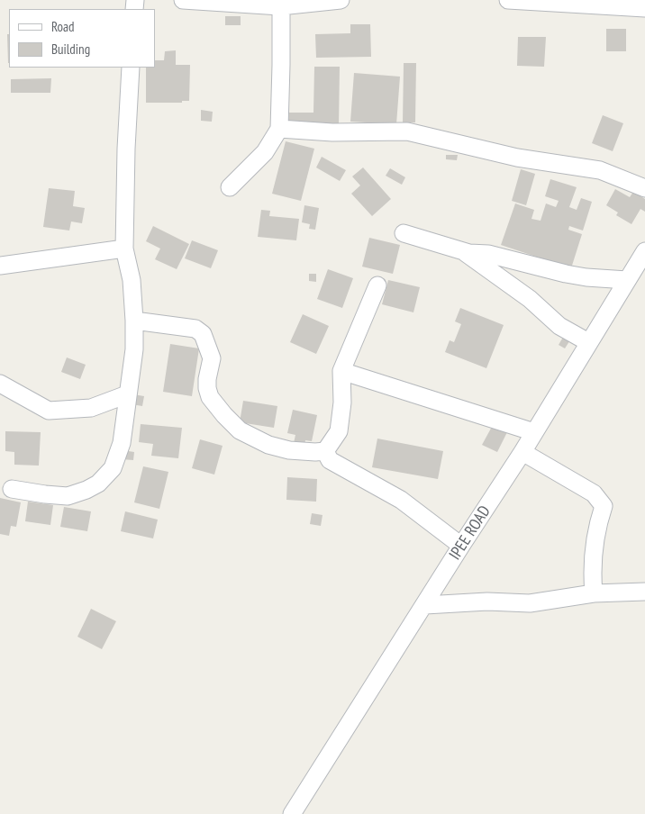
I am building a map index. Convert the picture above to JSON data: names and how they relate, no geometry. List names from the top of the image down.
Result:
{
  "streets": {
    "street": ["IPEE ROAD"]
  },
  "legend": ["Road", "Building"]
}
